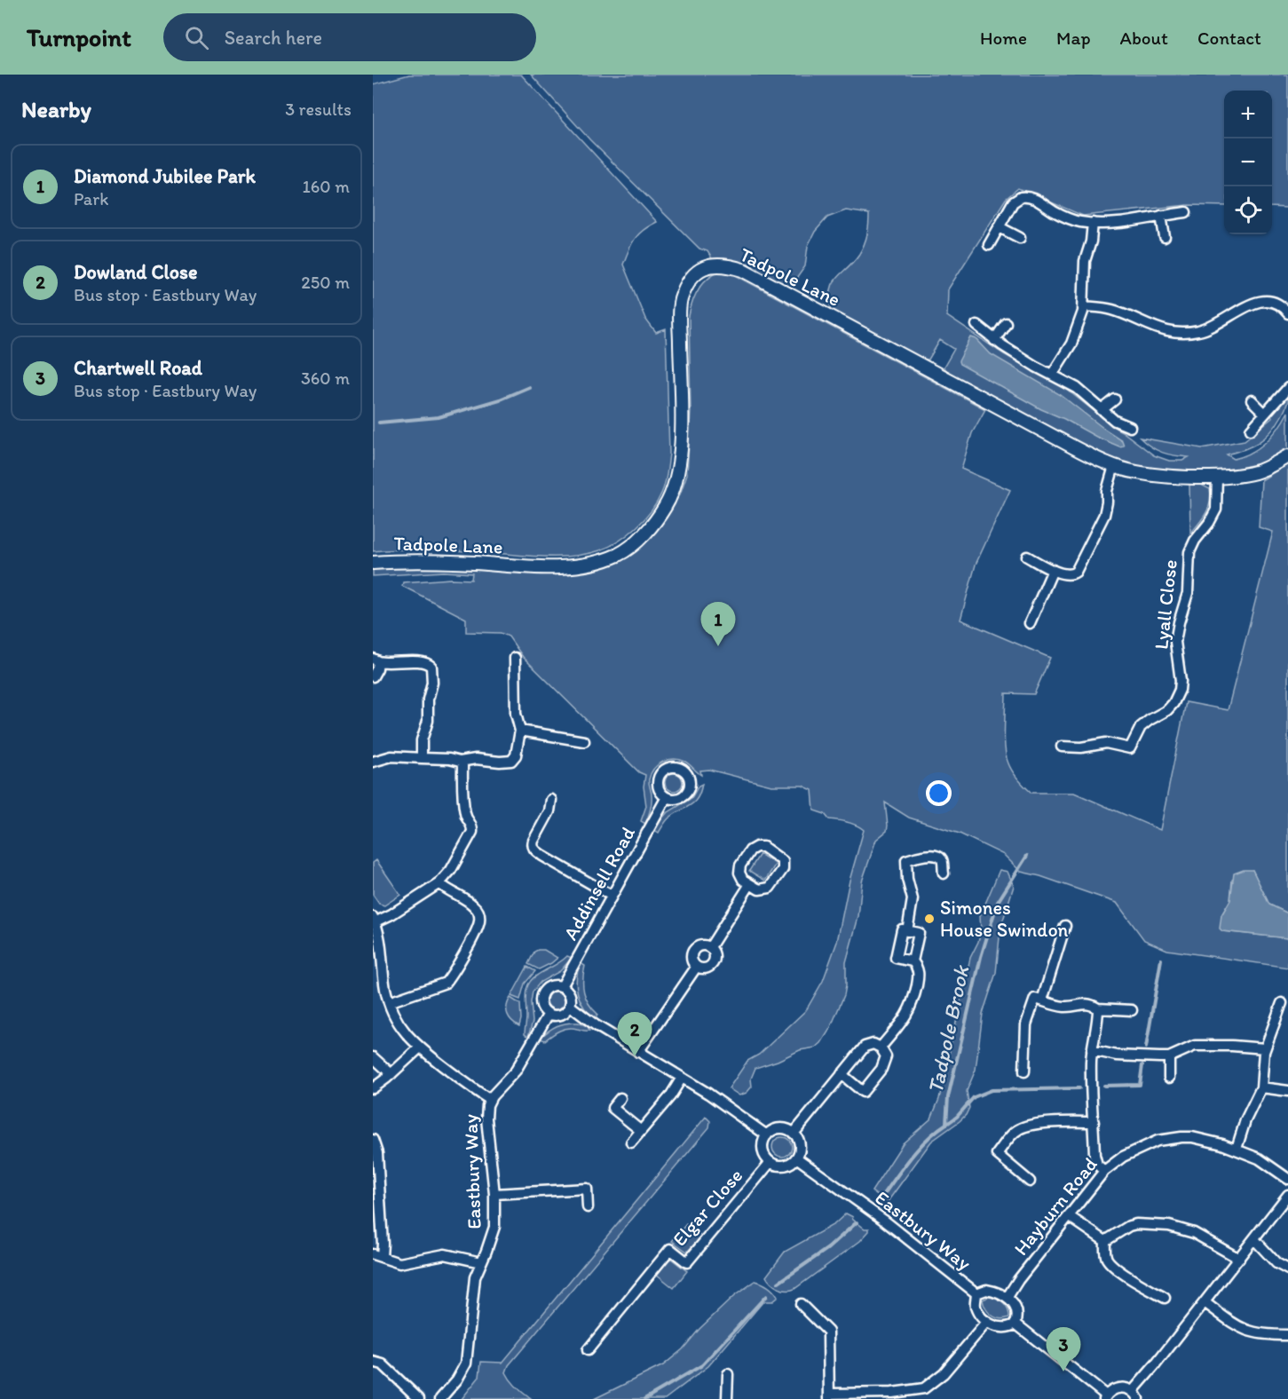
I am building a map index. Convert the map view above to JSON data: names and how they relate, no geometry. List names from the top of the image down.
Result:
{
  "streets": {
    "street": [
      "Tadpole Lane",
      "Lyall Close",
      "Addinsell Road",
      "Eastbury Way",
      "Hayburn Road",
      "Elgar Close"
    ]
  },
  "crossings": [
    ["Tadpole Lane", "Lyall Close"],
    ["Addinsell Road", "Eastbury Way"],
    ["Eastbury Way", "Hayburn Road"],
    ["Eastbury Way", "Elgar Close"]
  ],
  "water": ["Tadpole Brook"],
  "places": ["Simones House Swindon"],
  "page": {
    "header": "Turnpoint",
    "search": "Search here",
    "nav": [
      "Home",
      "Map",
      "About",
      "Contact"
    ],
    "heading": ["Nearby", "3 results"],
    "map_buttons": ["+", "−"],
    "list": [
      {
        "mark": "1",
        "name": "Diamond Jubilee Park",
        "note": "Park",
        "value": "160 m"
      },
      {
        "mark": "2",
        "name": "Dowland Close",
        "note": "Bus stop · Eastbury Way",
        "value": "250 m"
      },
      {
        "mark": "3",
        "name": "Chartwell Road",
        "note": "Bus stop · Eastbury Way",
        "value": "360 m"
      }
    ],
    "pins": ["1", "2", "3"]
  }
}
